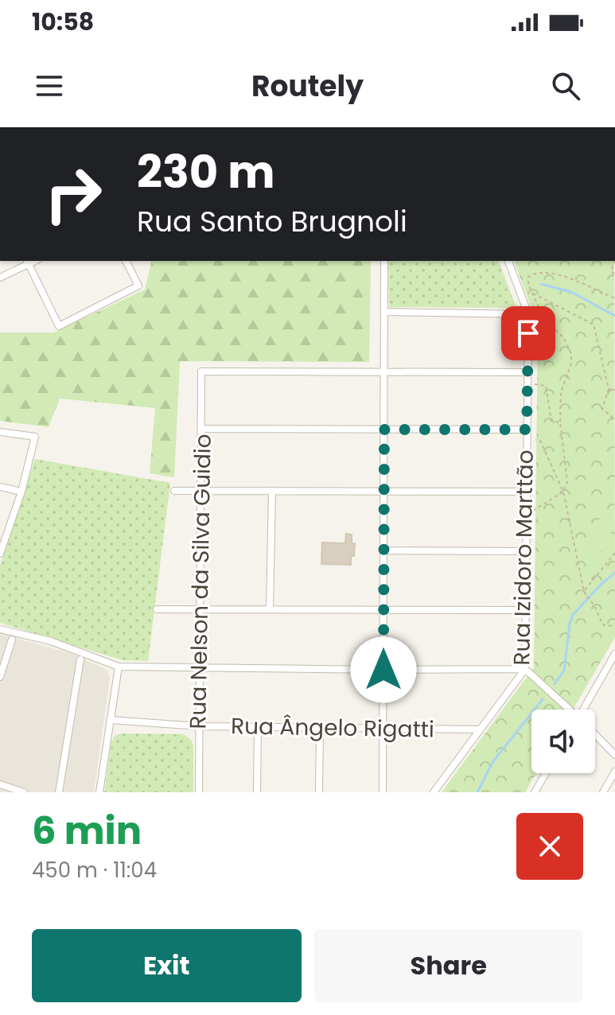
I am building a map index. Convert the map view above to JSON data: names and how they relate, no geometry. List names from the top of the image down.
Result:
{
  "streets": {
    "street": ["Rua Izidoro Marttão", "Rua Nelson da Silva Guidio", "Rua Ângelo Rigatti"]
  },
  "crossings": [
    ["Rua Izidoro Marttão", "Rua Ângelo Rigatti"],
    ["Rua Nelson da Silva Guidio", "Rua Ângelo Rigatti"]
  ],
  "page": {
    "status": "10:58",
    "header": "Routely",
    "turn": ["230 m", "Rua Santo Brugnoli"],
    "heading": ["6 min", "450 m · 11:04"],
    "buttons": ["Exit", "Share"]
  }
}
